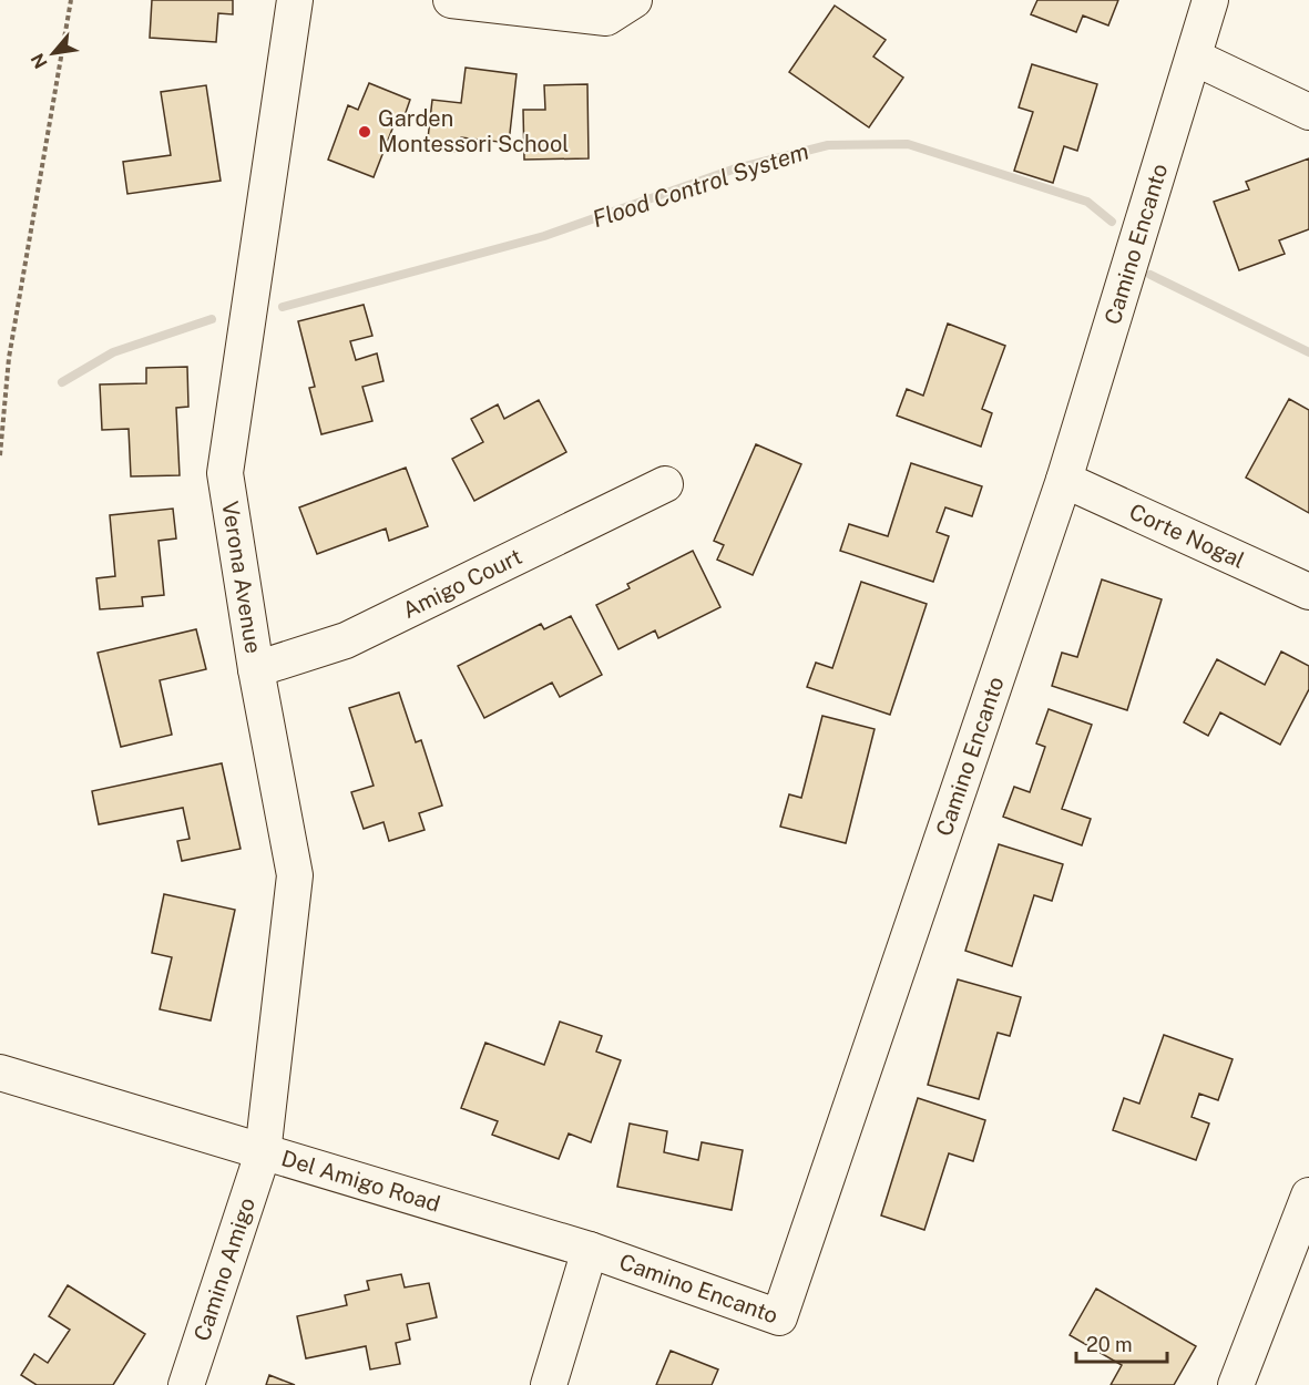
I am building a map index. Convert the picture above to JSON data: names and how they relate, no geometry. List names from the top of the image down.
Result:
{
  "streets": {
    "street": [
      "Camino Encanto",
      "Corte Nogal",
      "Verona Avenue",
      "Amigo Court",
      "Del Amigo Road",
      "Camino Amigo"
    ]
  },
  "crossings": [
    ["Camino Encanto", "Corte Nogal"],
    ["Camino Encanto", "Del Amigo Road"],
    ["Verona Avenue", "Amigo Court"],
    ["Verona Avenue", "Del Amigo Road"],
    ["Verona Avenue", "Camino Amigo"],
    ["Del Amigo Road", "Camino Amigo"]
  ],
  "water": ["Flood Control System"],
  "places": ["Garden Montessori School"],
  "scale_bar": "20 m",
  "north": "bottom left"
}
